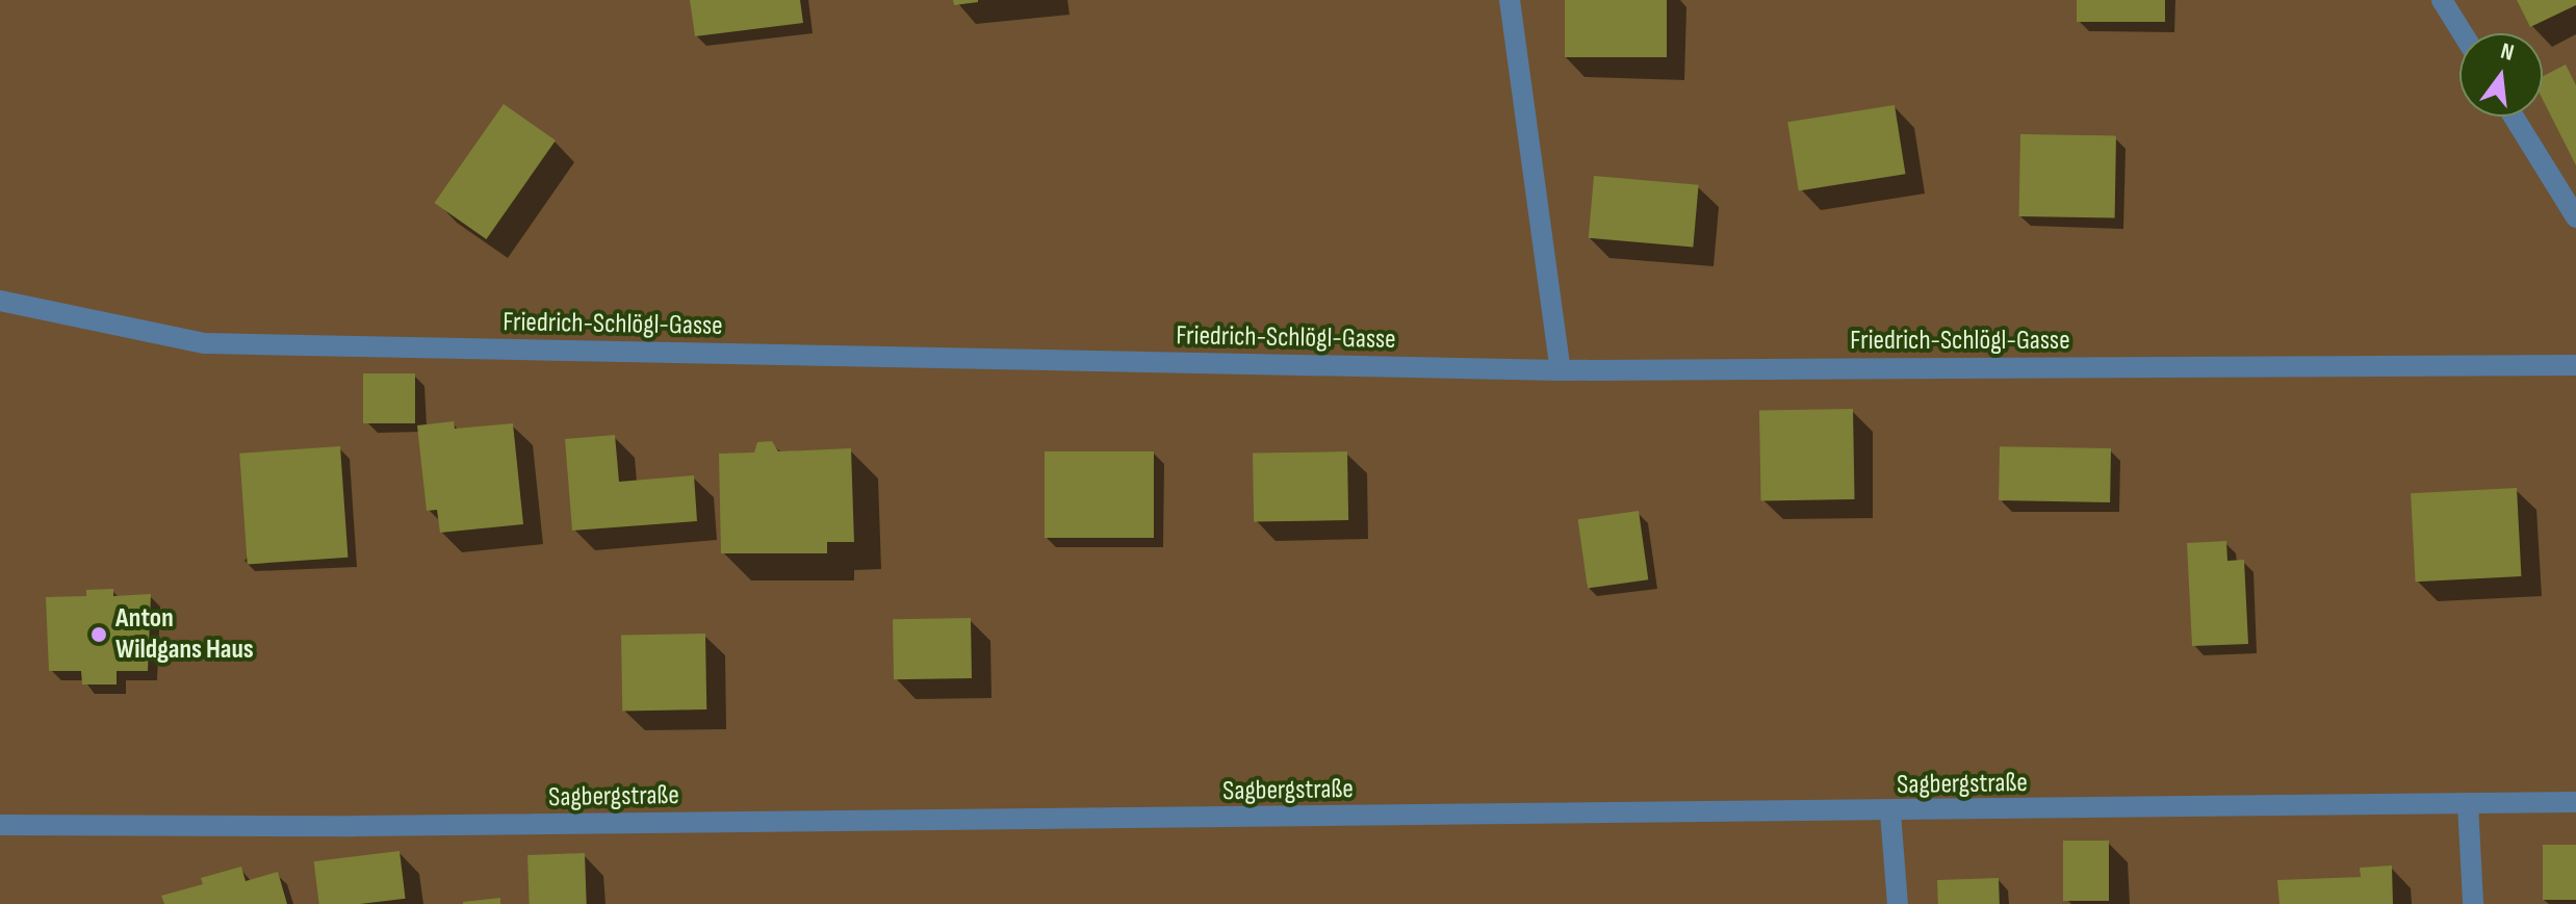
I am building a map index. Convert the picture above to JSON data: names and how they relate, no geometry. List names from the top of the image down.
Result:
{
  "streets": {
    "street": ["Friedrich-Schlögl-Gasse", "Sagbergstraße"]
  },
  "places": ["Anton Wildgans Haus"],
  "north": "top"
}
